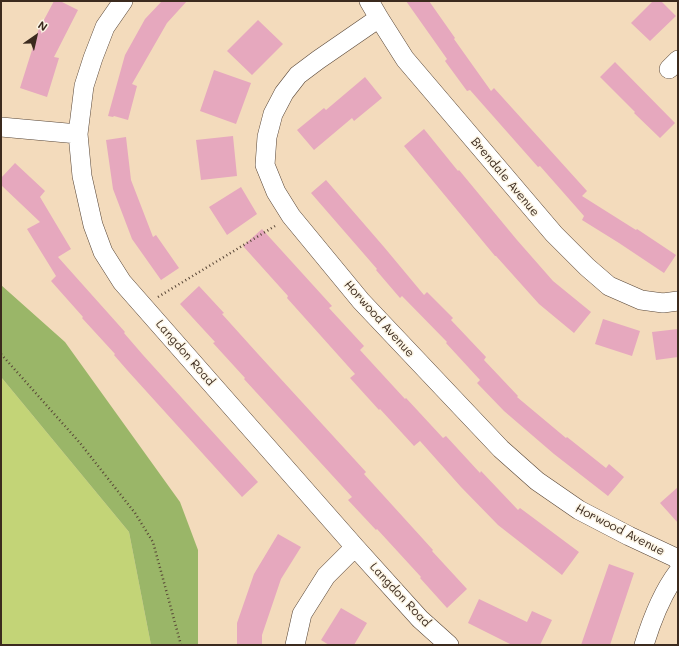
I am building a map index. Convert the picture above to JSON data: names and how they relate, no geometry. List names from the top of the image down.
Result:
{
  "streets": {
    "street": ["Brendale Avenue", "Horwood Avenue", "Langdon Road"]
  },
  "crossings": [
    ["Brendale Avenue", "Horwood Avenue"]
  ],
  "north": "top right"
}
